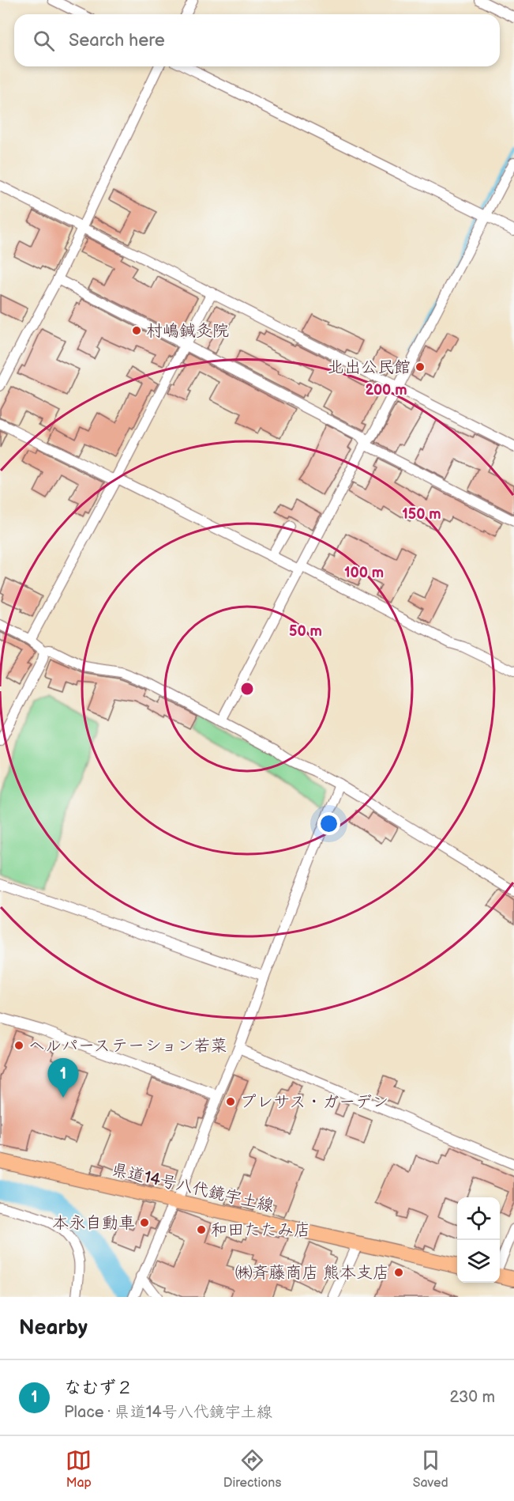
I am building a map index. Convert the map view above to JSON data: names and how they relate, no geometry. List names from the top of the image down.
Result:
{
  "streets": {
    "main road": ["県道14号八代鏡宇土線"]
  },
  "places": [
    "村嶋鍼灸院",
    "北出公民館",
    "ヘルパーステーション若菜",
    "プレサス・ガーデン",
    "本永自動車",
    "和田たたみ店",
    "㈱斉藤商店 熊本支店"
  ],
  "page": {
    "search": "Search here",
    "pins": "1",
    "heading": "Nearby",
    "list": [
      {
        "mark": "1",
        "name": "なむず２",
        "note": "Place · 県道14号八代鏡宇土線",
        "value": "230 m"
      }
    ],
    "nav": ["Map", "Directions", "Saved"]
  },
  "rings": [
    "200 m",
    "150 m",
    "100 m",
    "50 m"
  ]
}
